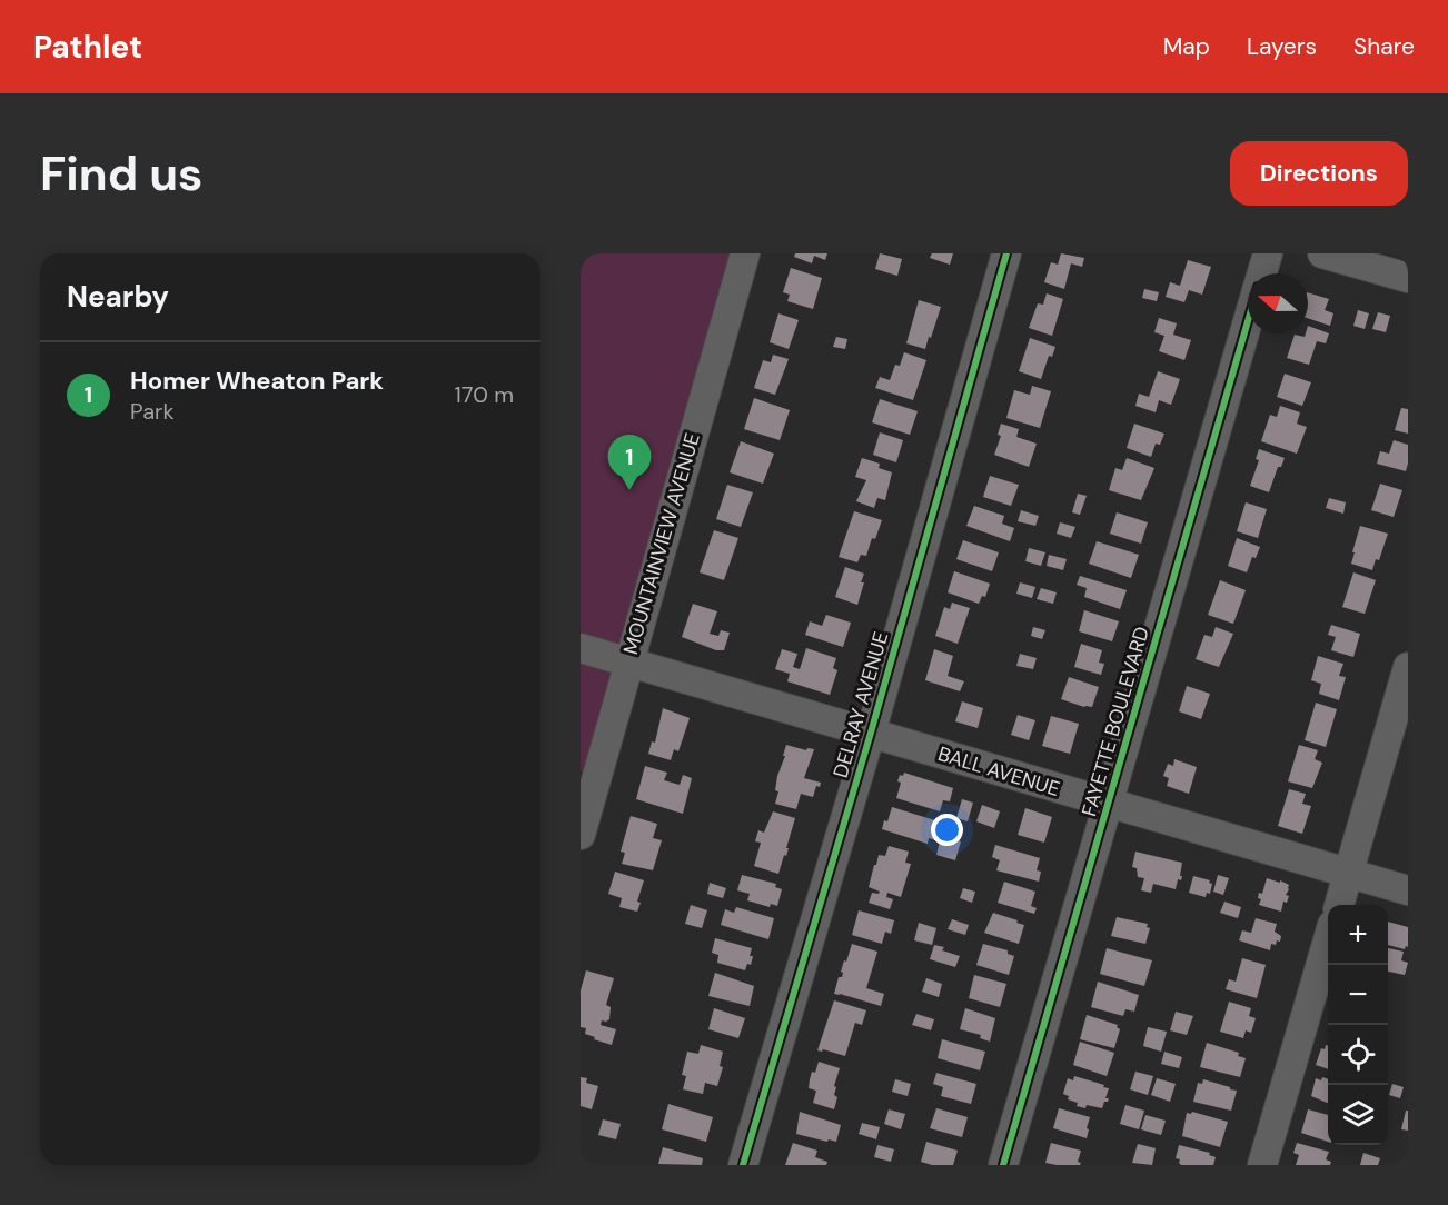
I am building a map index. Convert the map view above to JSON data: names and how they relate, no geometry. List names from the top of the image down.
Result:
{
  "streets": {
    "street": [
      "MOUNTAINVIEW AVENUE",
      "DELRAY AVENUE",
      "FAYETTE BOULEVARD",
      "BALL AVENUE"
    ]
  },
  "crossings": [
    ["MOUNTAINVIEW AVENUE", "BALL AVENUE"],
    ["DELRAY AVENUE", "BALL AVENUE"],
    ["FAYETTE BOULEVARD", "BALL AVENUE"]
  ],
  "north": "left",
  "page": {
    "header": "Pathlet",
    "nav": ["Map", "Layers", "Share"],
    "buttons": "Directions",
    "title": "Find us",
    "heading": "Nearby",
    "list": [
      {
        "mark": "1",
        "name": "Homer Wheaton Park",
        "note": "Park",
        "value": "170 m"
      }
    ],
    "pins": "1",
    "map_buttons": ["+", "−"]
  }
}
